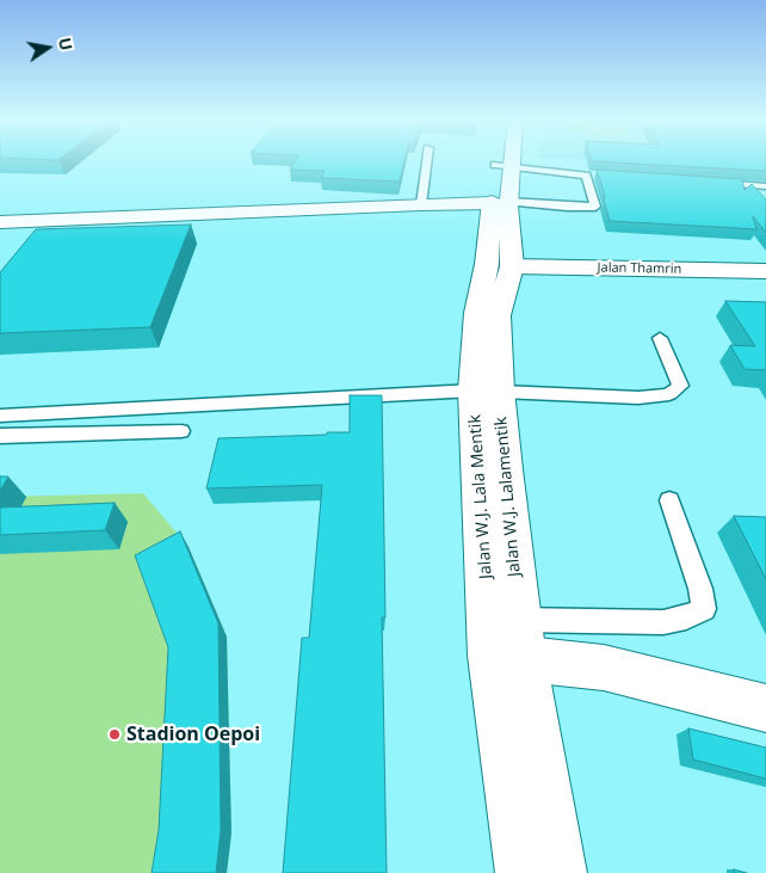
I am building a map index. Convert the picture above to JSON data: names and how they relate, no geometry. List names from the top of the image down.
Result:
{
  "streets": {
    "main road": ["Jalan Thamrin", "Jalan W.J. Lala Mentik"]
  },
  "crossings": [
    ["Jalan Thamrin", "Jalan W.J. Lala Mentik"]
  ],
  "places": ["Stadion Oepoi"],
  "north": "right"
}
